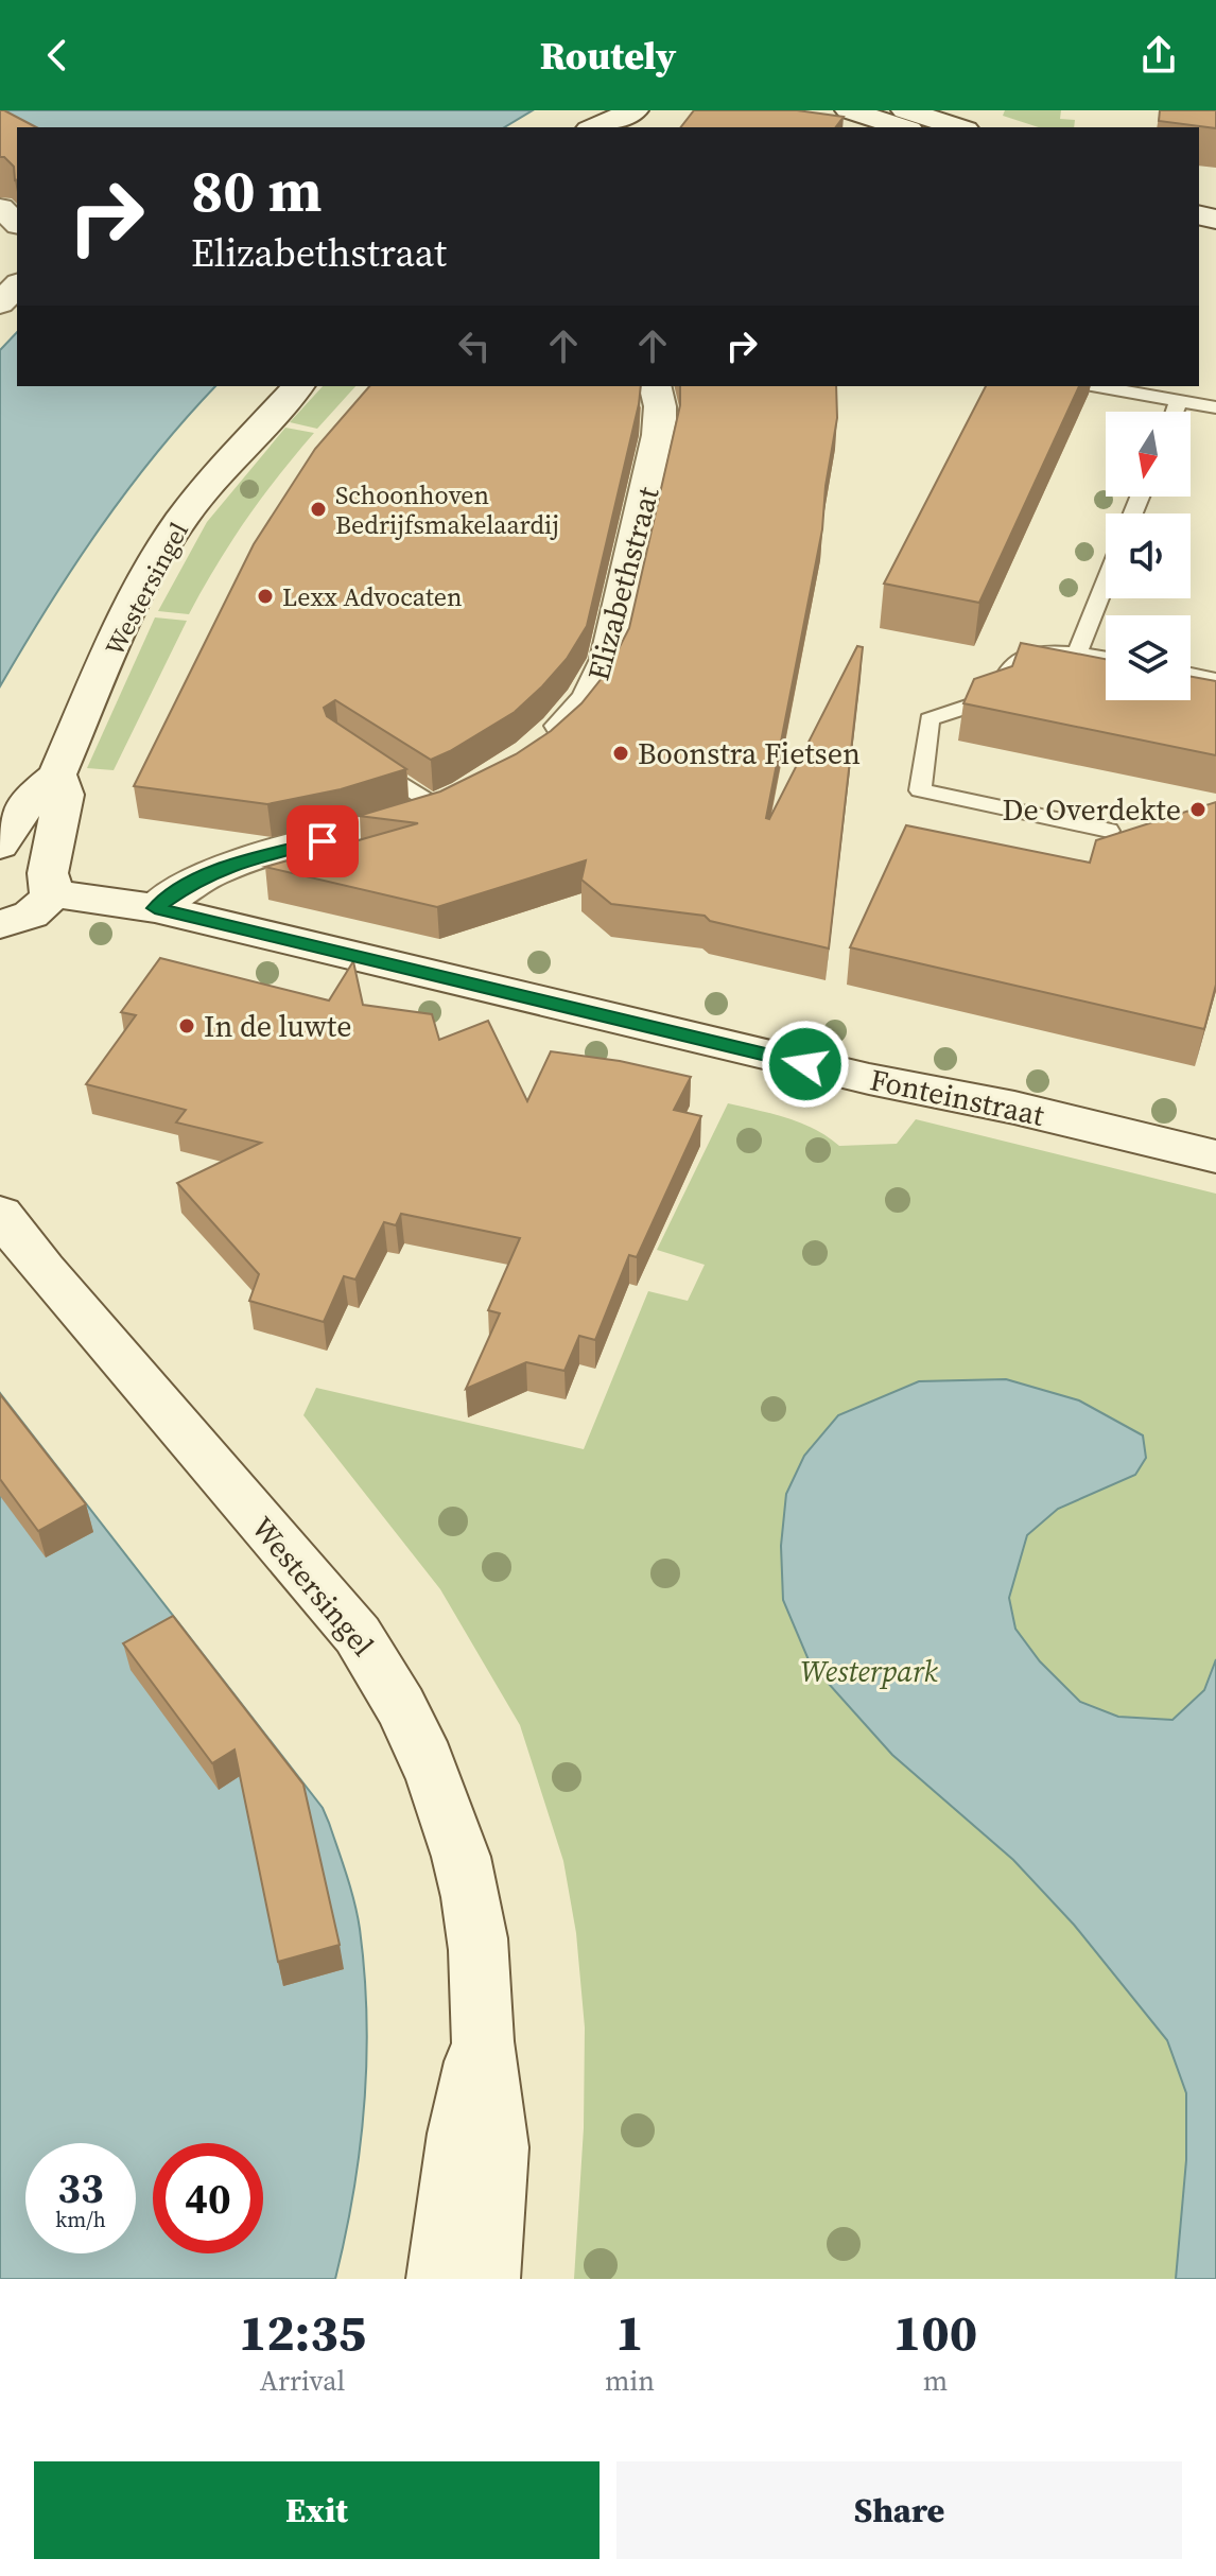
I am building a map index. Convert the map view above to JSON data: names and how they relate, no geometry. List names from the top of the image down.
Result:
{
  "streets": {
    "main road": ["Elizabethstraat", "Westersingel", "Fonteinstraat"]
  },
  "crossings": [
    ["Westersingel", "Fonteinstraat"]
  ],
  "parks": ["Westerpark"],
  "places": [
    "Schoonhoven Bedrijfsmakelaardij",
    "Lexx Advocaten",
    "Boonstra Fietsen",
    "De Overdekte",
    "In de luwte"
  ],
  "north": "bottom",
  "page": {
    "header": "Routely",
    "turn": ["80 m", "Elizabethstraat"],
    "speed": "33 km/h",
    "limit": "40",
    "eta": [
      "12:35",
      "Arrival",
      "1",
      "min",
      "100",
      "m"
    ],
    "buttons": ["Exit", "Share"]
  }
}
